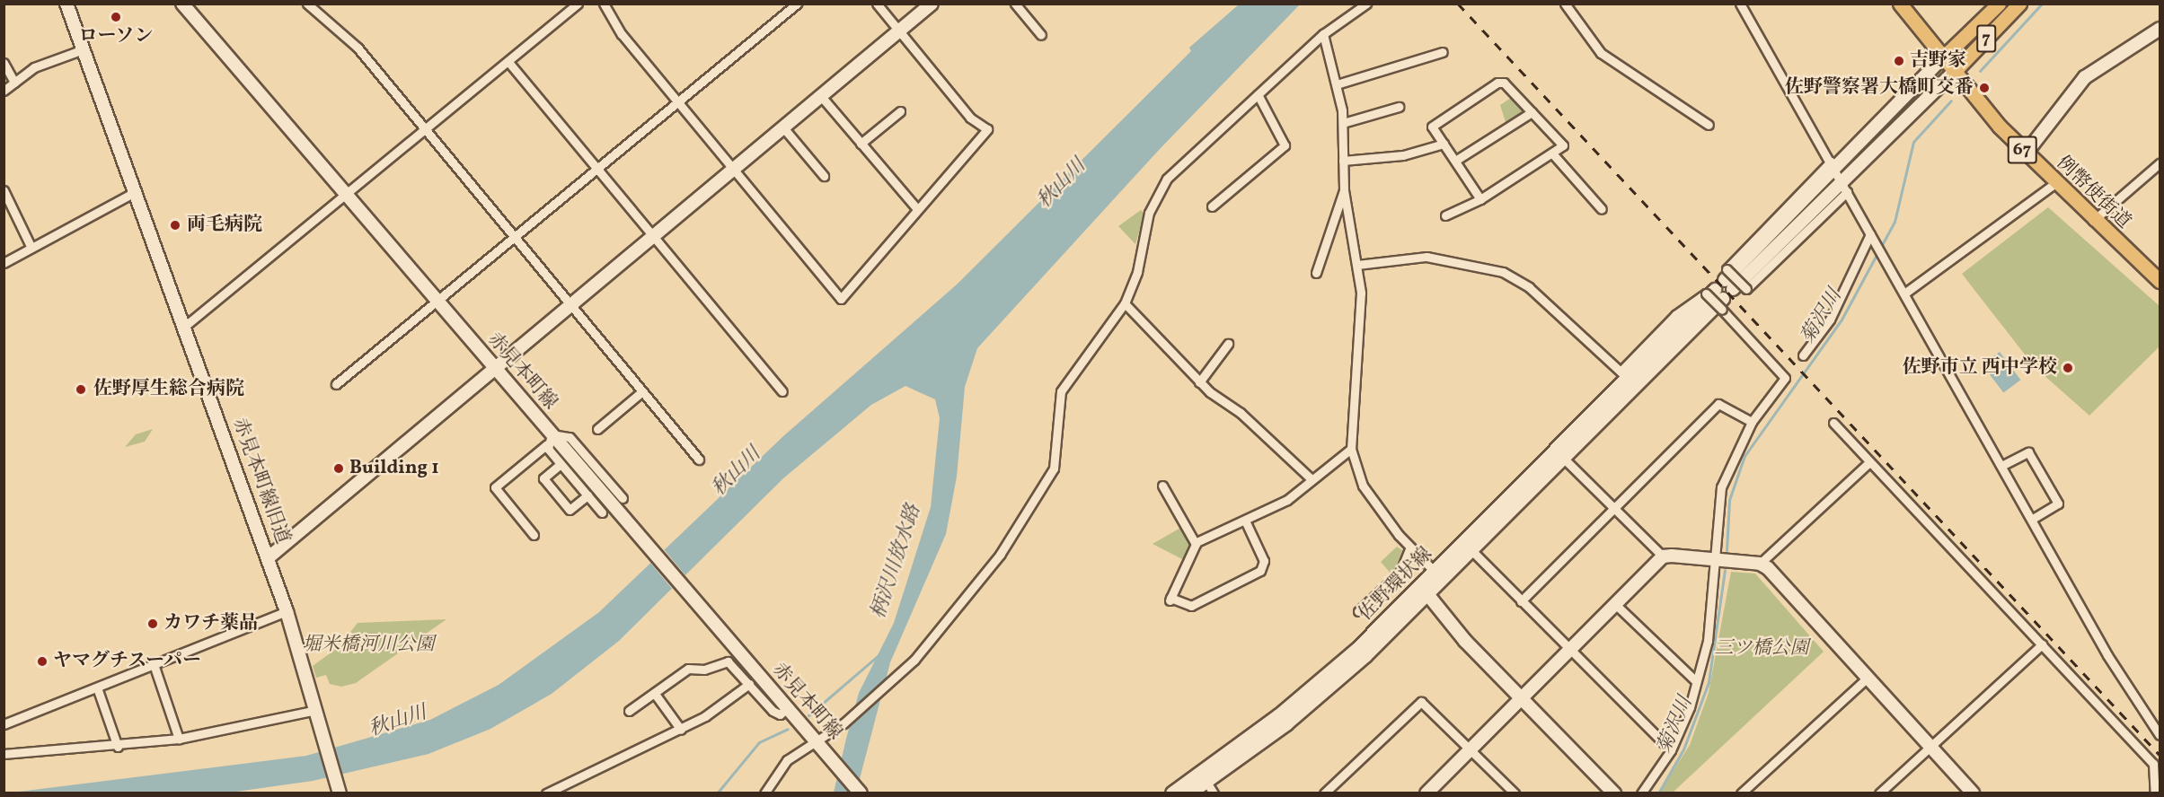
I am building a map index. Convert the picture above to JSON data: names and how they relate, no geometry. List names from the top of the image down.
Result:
{
  "streets": {
    "main road": ["7", "67", "例幣使街道"],
    "street": ["赤見本町線", "赤見本町線旧道", "佐野環状線"]
  },
  "crossings": [
    ["7", "例幣使街道"]
  ],
  "water": ["秋山川", "菊沢川", "柄沢川放水路"],
  "parks": ["堀米橋河川公園", "三ツ橋公園"],
  "places": [
    "ローソン",
    "吉野家",
    "佐野警察署大橋町交番",
    "両毛病院",
    "佐野市立 西中学校",
    "佐野厚生総合病院",
    "Building 1",
    "カワチ薬品",
    "ヤマグチスーパー"
  ]
}
